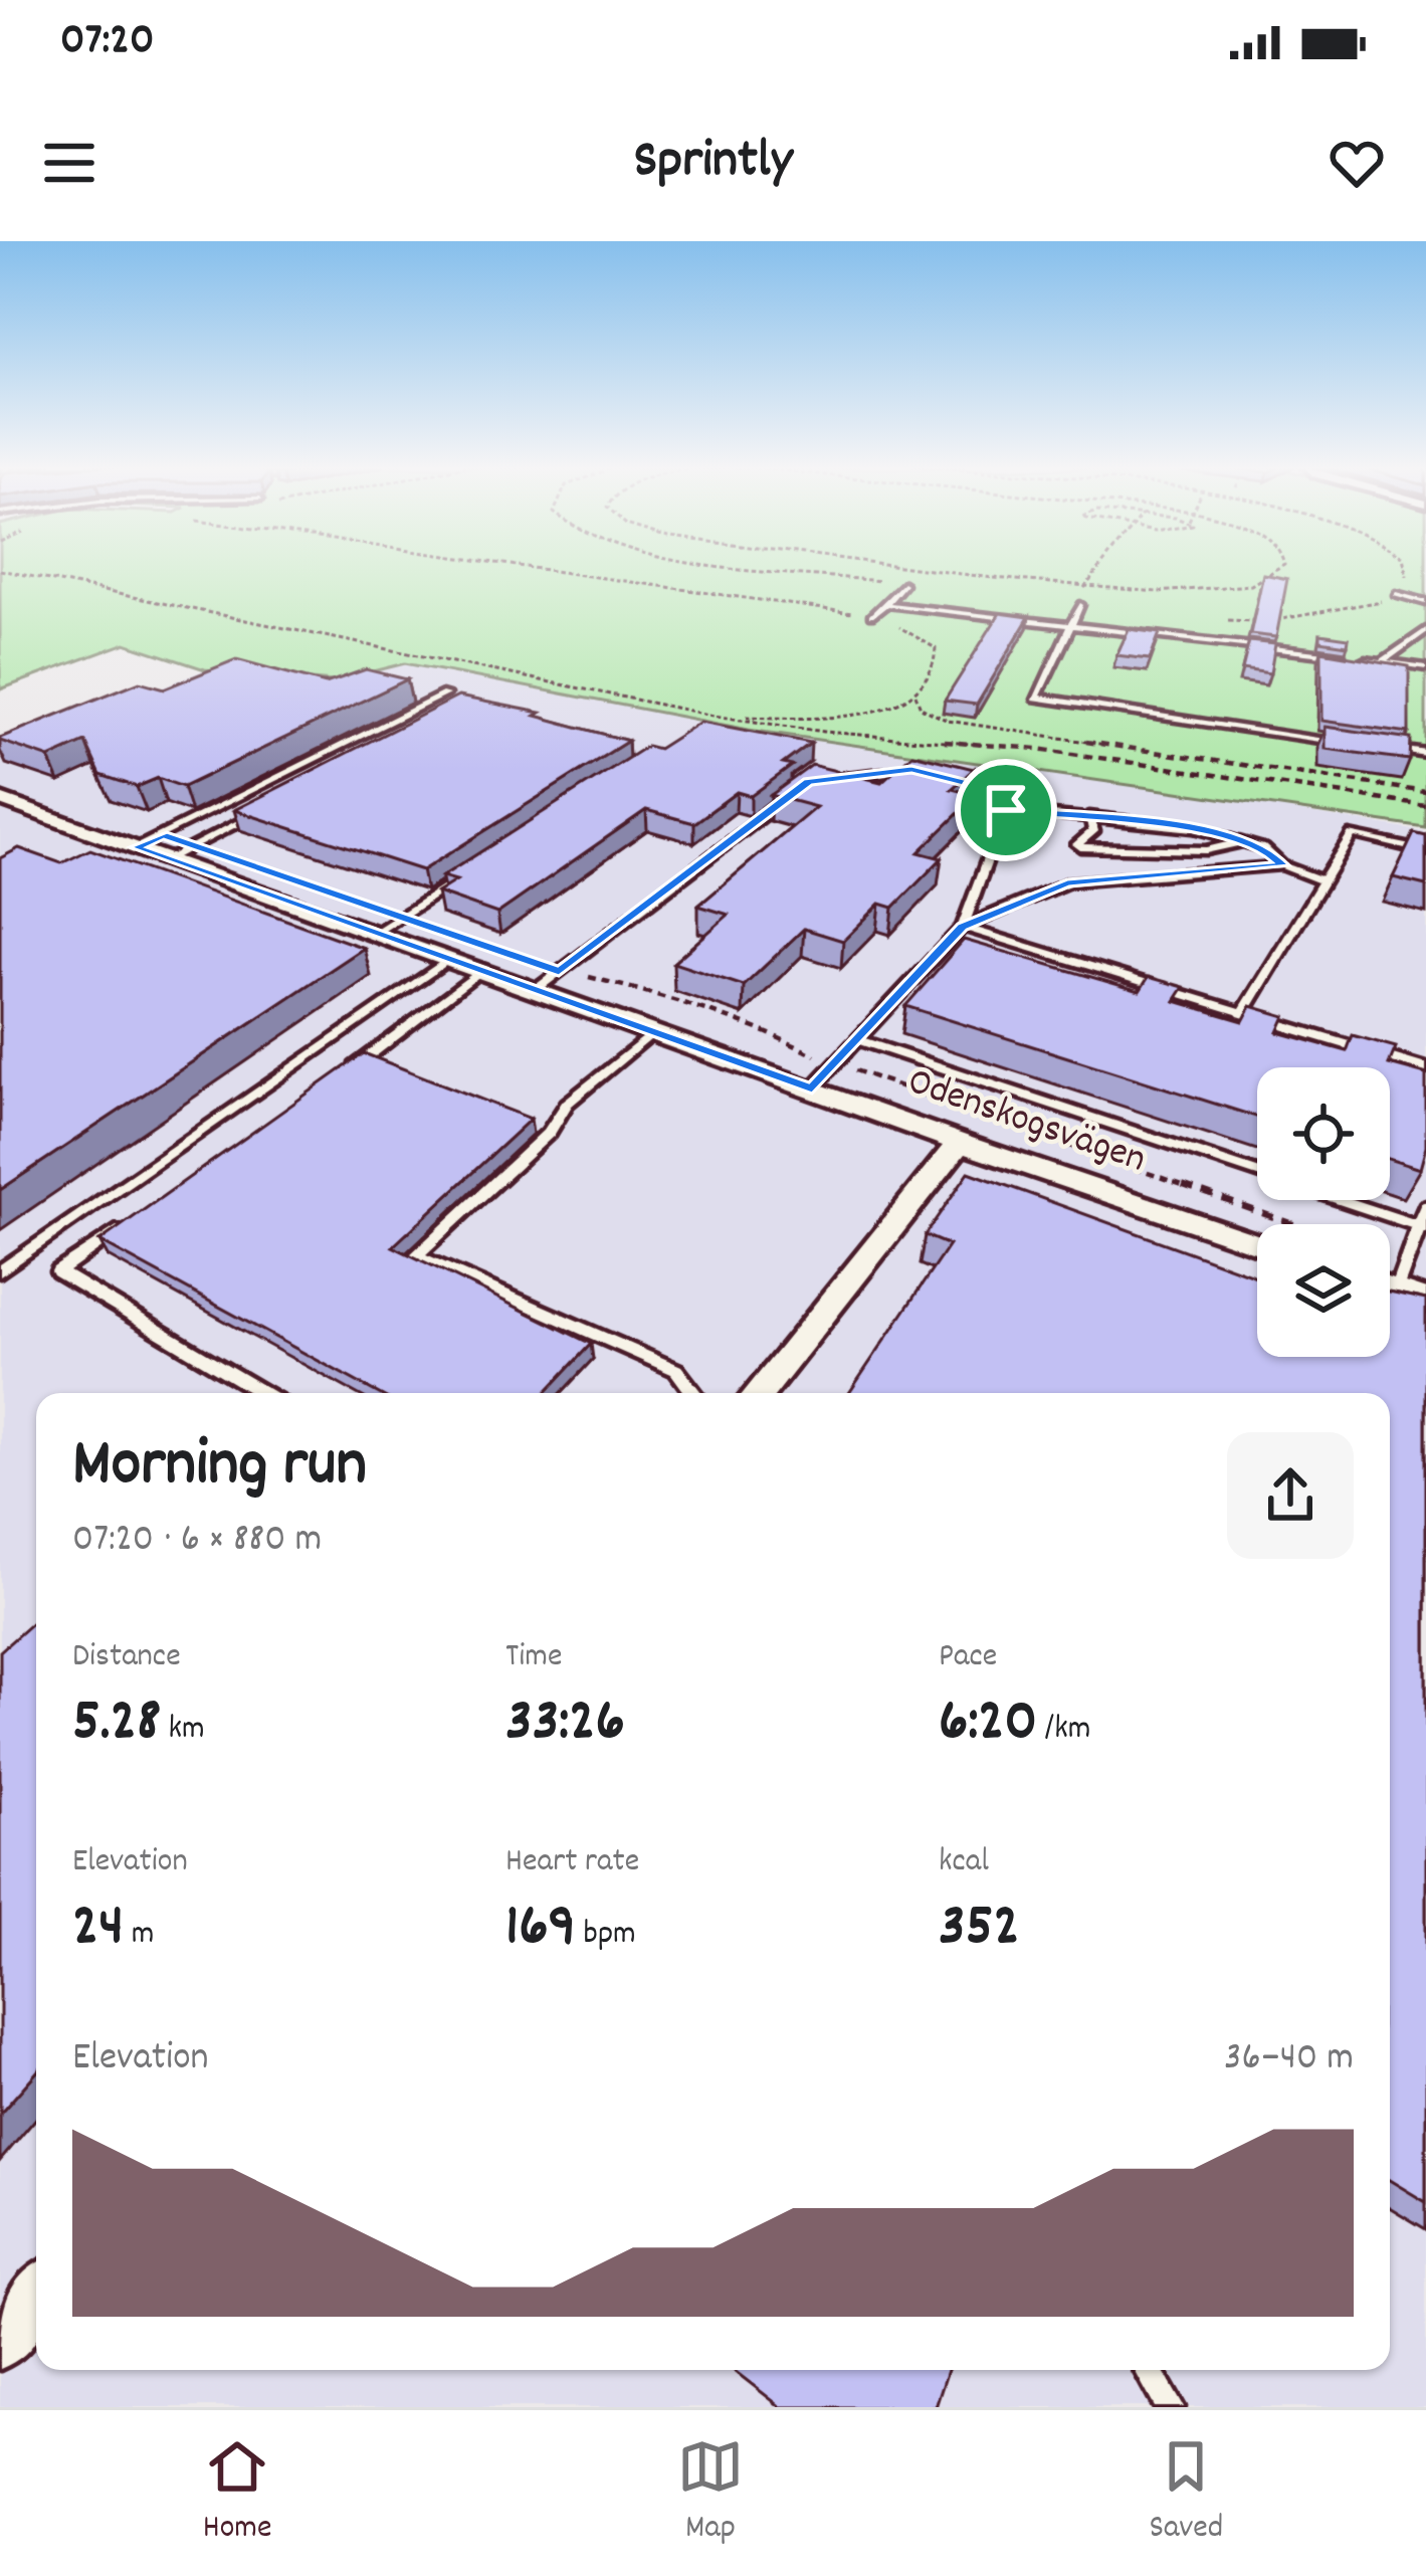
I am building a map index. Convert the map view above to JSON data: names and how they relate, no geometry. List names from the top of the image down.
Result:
{
  "streets": {
    "street": ["Odenskogsvägen"]
  },
  "page": {
    "status": "07:20",
    "header": "Sprintly",
    "heading": ["Morning run", "07:20 · 6 × 880 m"],
    "stats": [
      ["Distance", "5.28 km"],
      ["Time", "33:26"],
      ["Pace", "6:20 /km"],
      ["Elevation", "24 m"],
      ["Heart rate", "169 bpm"],
      ["kcal", "352"]
    ],
    "chart": ["Elevation", "36–40 m"],
    "tabs": ["Home", "Map", "Saved"]
  }
}
